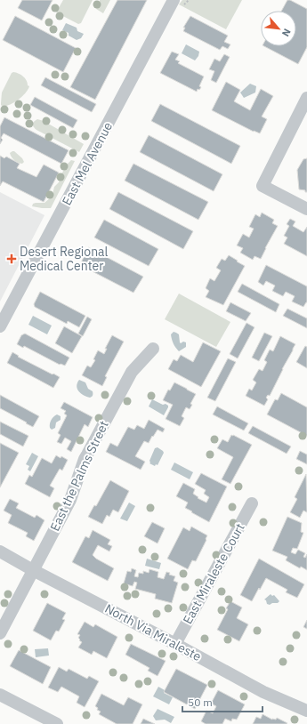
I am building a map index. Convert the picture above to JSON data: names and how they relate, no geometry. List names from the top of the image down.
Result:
{
  "streets": {
    "street": [
      "East Mel Avenue",
      "East the Palms Street",
      "East Miraleste Court",
      "North Via Miraleste"
    ]
  },
  "crossings": [
    ["East the Palms Street", "North Via Miraleste"],
    ["East Miraleste Court", "North Via Miraleste"]
  ],
  "places": {
    "health": ["Desert Regional Medical Center"]
  },
  "scale_bar": "50 m",
  "north": "bottom right"
}
